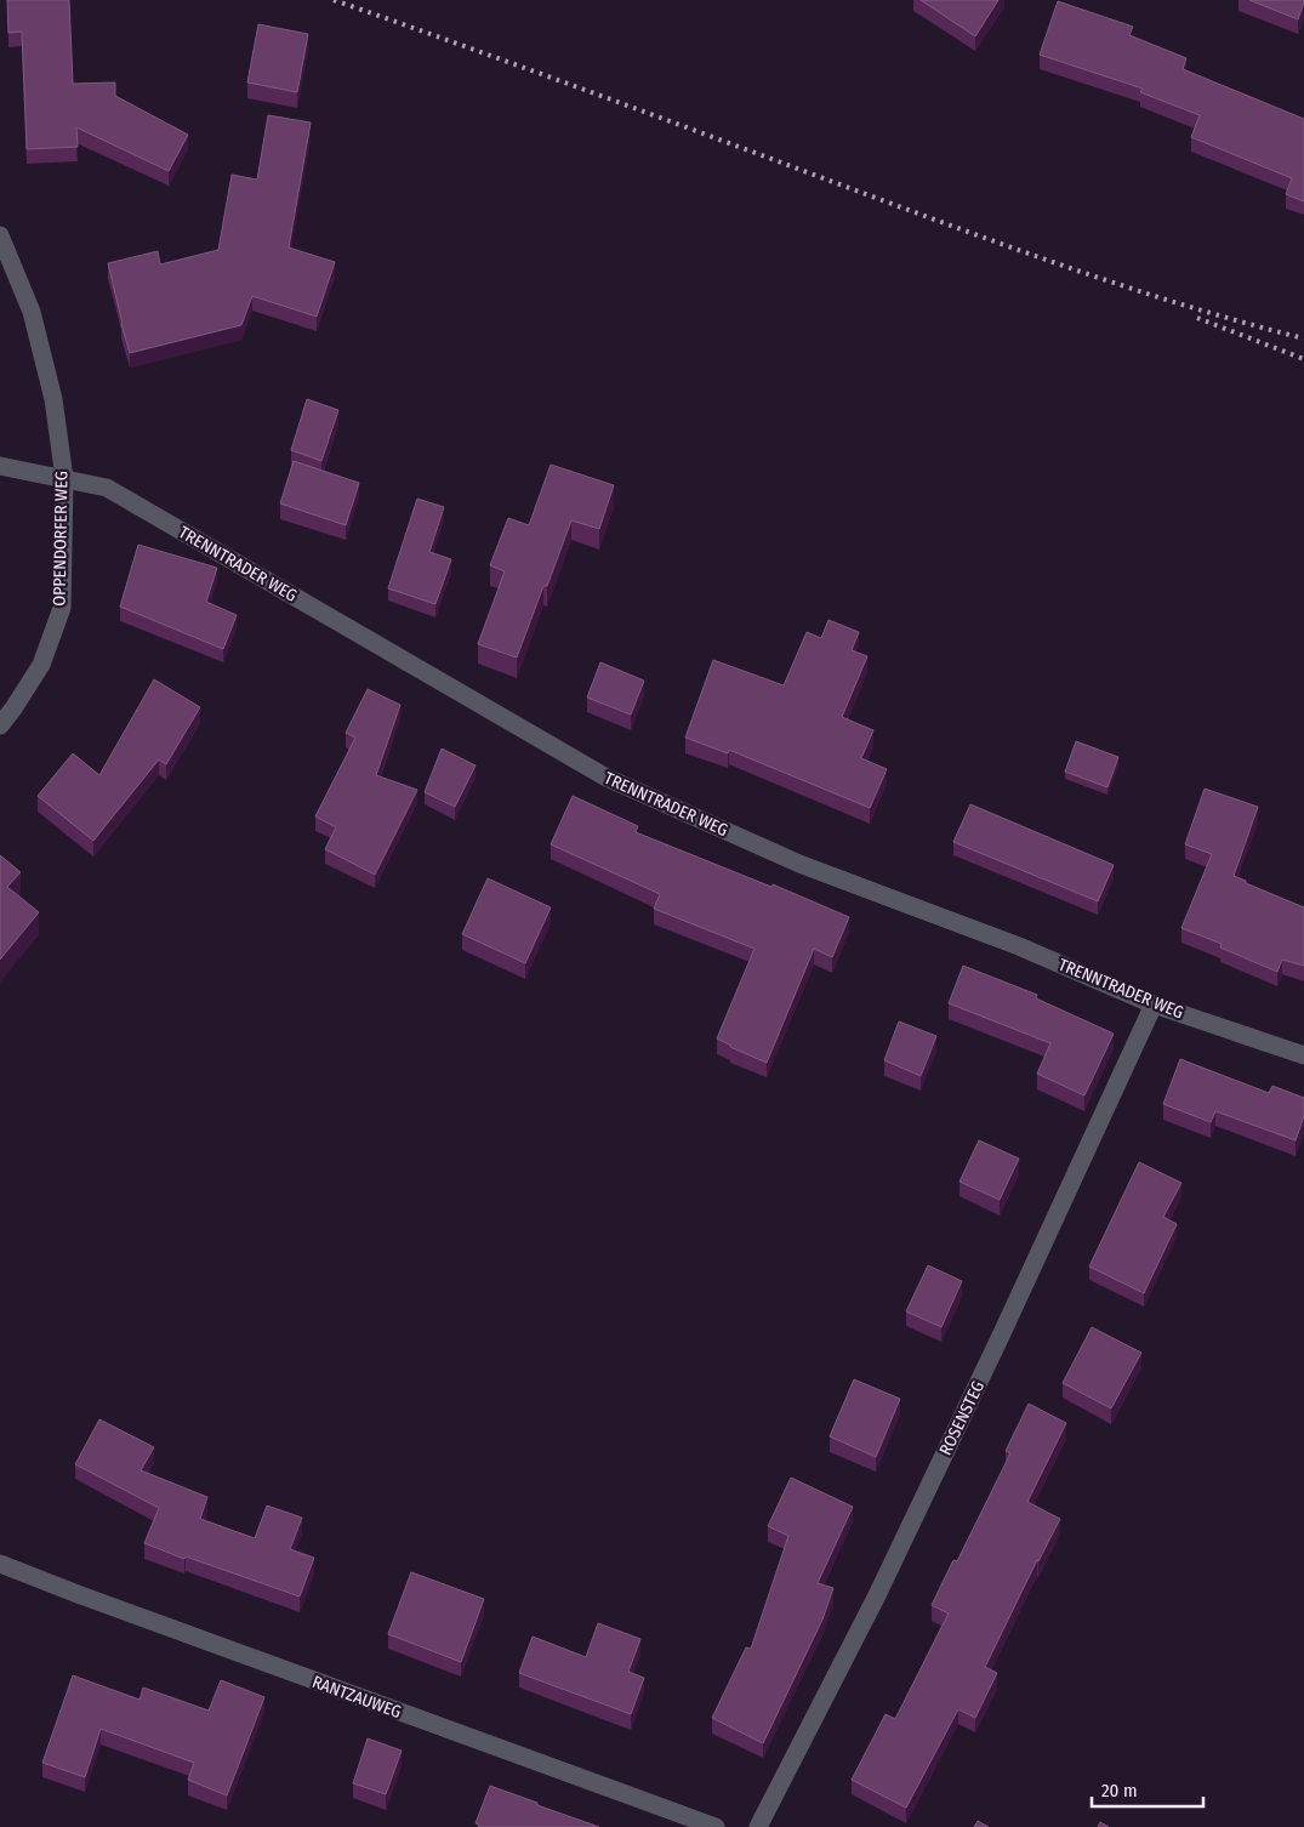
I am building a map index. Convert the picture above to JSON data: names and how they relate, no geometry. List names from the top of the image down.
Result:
{
  "streets": {
    "street": [
      "OPPENDORFER WEG",
      "TRENNTRADER WEG",
      "ROSENSTEG",
      "RANTZAUWEG"
    ]
  },
  "crossings": [
    ["OPPENDORFER WEG", "TRENNTRADER WEG"],
    ["TRENNTRADER WEG", "ROSENSTEG"]
  ],
  "scale_bar": "20 m"
}
